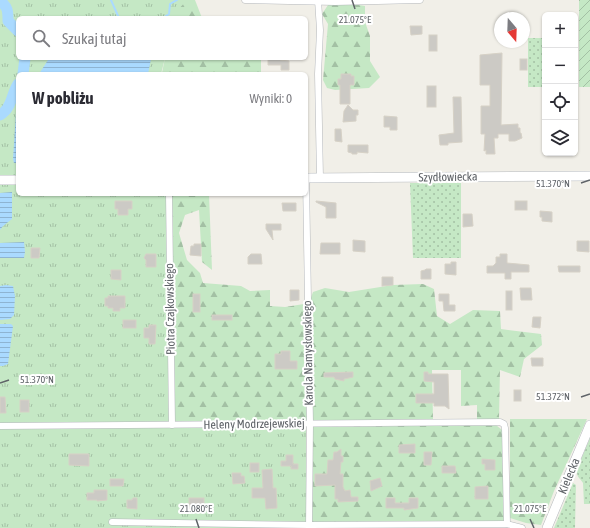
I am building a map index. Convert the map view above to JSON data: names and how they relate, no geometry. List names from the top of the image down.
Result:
{
  "streets": {
    "street": [
      "Szydłowiecka",
      "Piotra Czajkowskiego",
      "Karola Namysłowskiego",
      "Heleny Modrzejewskiej",
      "Kielecka"
    ]
  },
  "crossings": [
    ["Piotra Czajkowskiego", "Heleny Modrzejewskiej"],
    ["Karola Namysłowskiego", "Heleny Modrzejewskiej"]
  ],
  "north": "bottom",
  "page": {
    "map_buttons": ["+", "−"],
    "search": "Szukaj tutaj",
    "heading": ["W pobliżu", "Wyniki: 0"]
  },
  "coordinates": [
    "21.075°E",
    "51.370°N",
    "51.372°N",
    "21.080°E"
  ]
}
